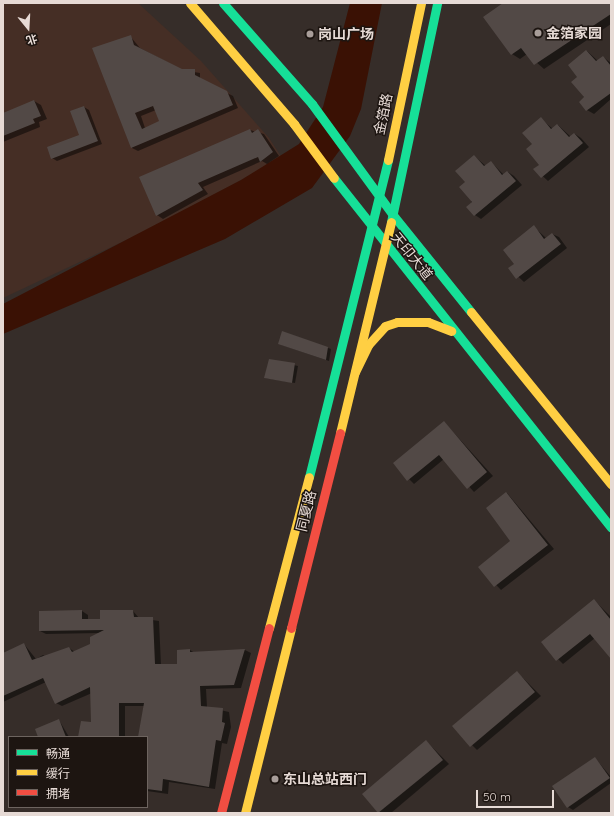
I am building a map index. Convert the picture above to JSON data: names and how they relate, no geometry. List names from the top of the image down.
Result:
{
  "streets": {
    "main road": ["金箔路", "天印大道", "同夏路"]
  },
  "crossings": [
    ["金箔路", "天印大道"],
    ["金箔路", "同夏路"],
    ["天印大道", "同夏路"]
  ],
  "places": ["金箔家园", "岗山广场", "东山总站西门"],
  "legend": ["畅通", "缓行", "拥堵"],
  "scale_bar": "50 m",
  "north": "bottom"
}
